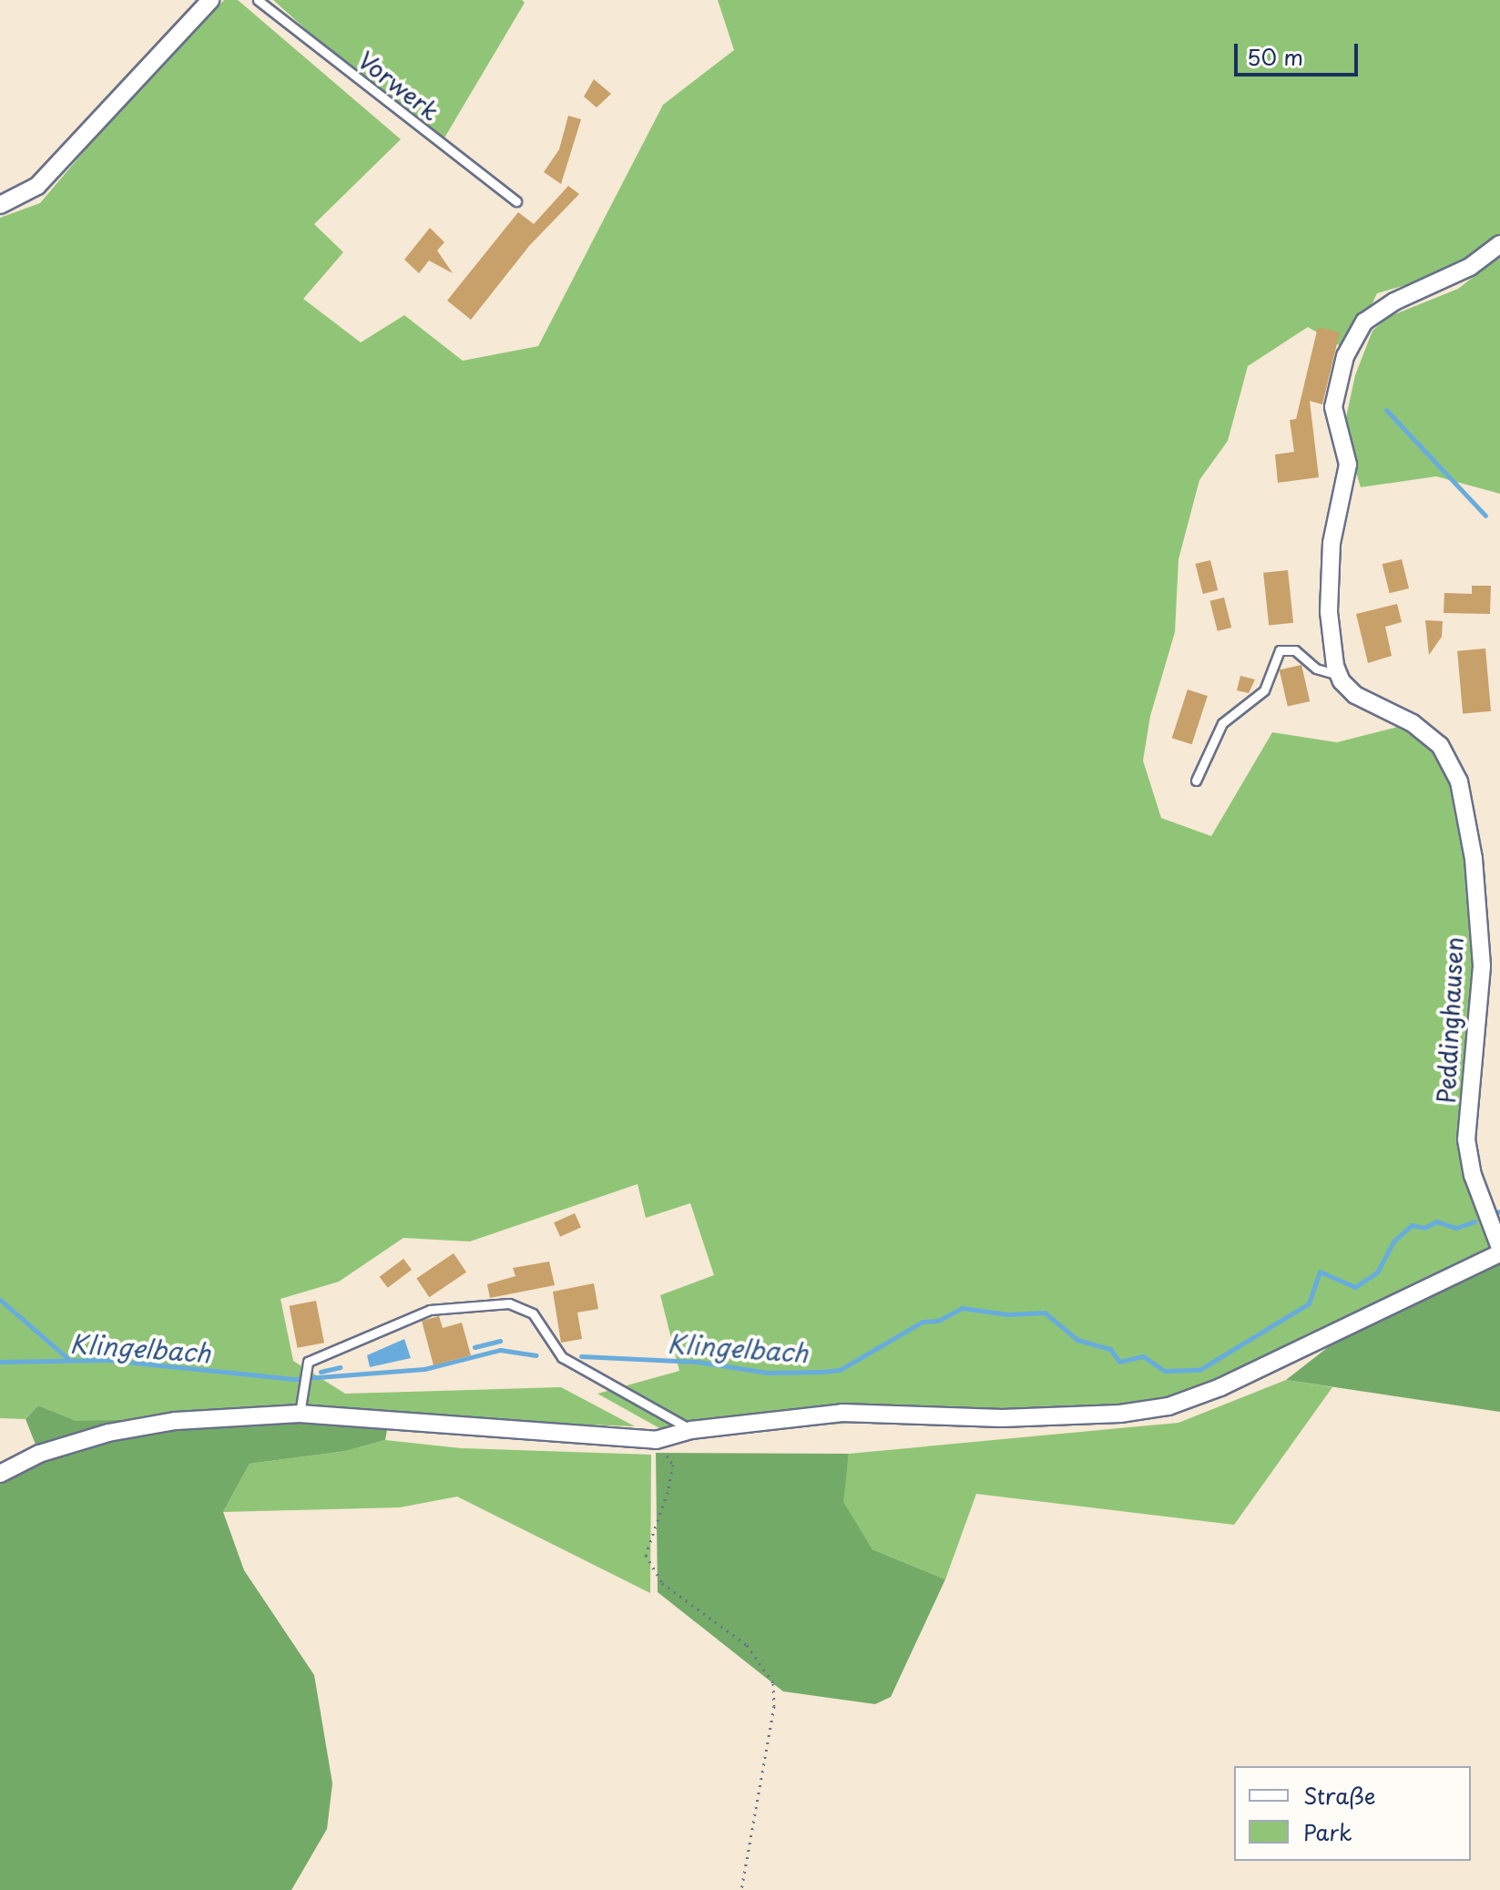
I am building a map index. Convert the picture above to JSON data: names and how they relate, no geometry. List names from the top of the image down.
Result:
{
  "streets": {
    "street": ["Peddinghausen"],
    "lane": ["Vorwerk"]
  },
  "water": ["Klingelbach"],
  "legend": ["Straße", "Park"],
  "scale_bar": "50 m"
}
